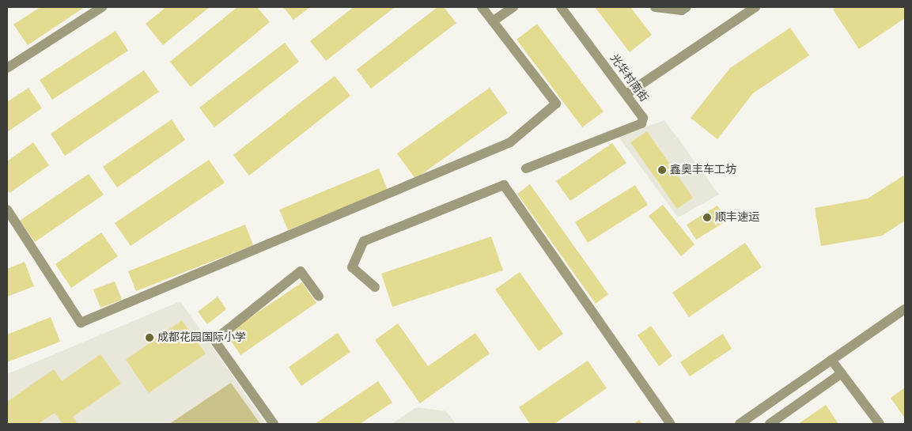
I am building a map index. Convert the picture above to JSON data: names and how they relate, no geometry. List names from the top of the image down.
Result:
{
  "streets": {
    "street": ["光华村南街"]
  },
  "places": ["鑫奥丰车工坊", "顺丰速运", "成都花园国际小学"]
}
